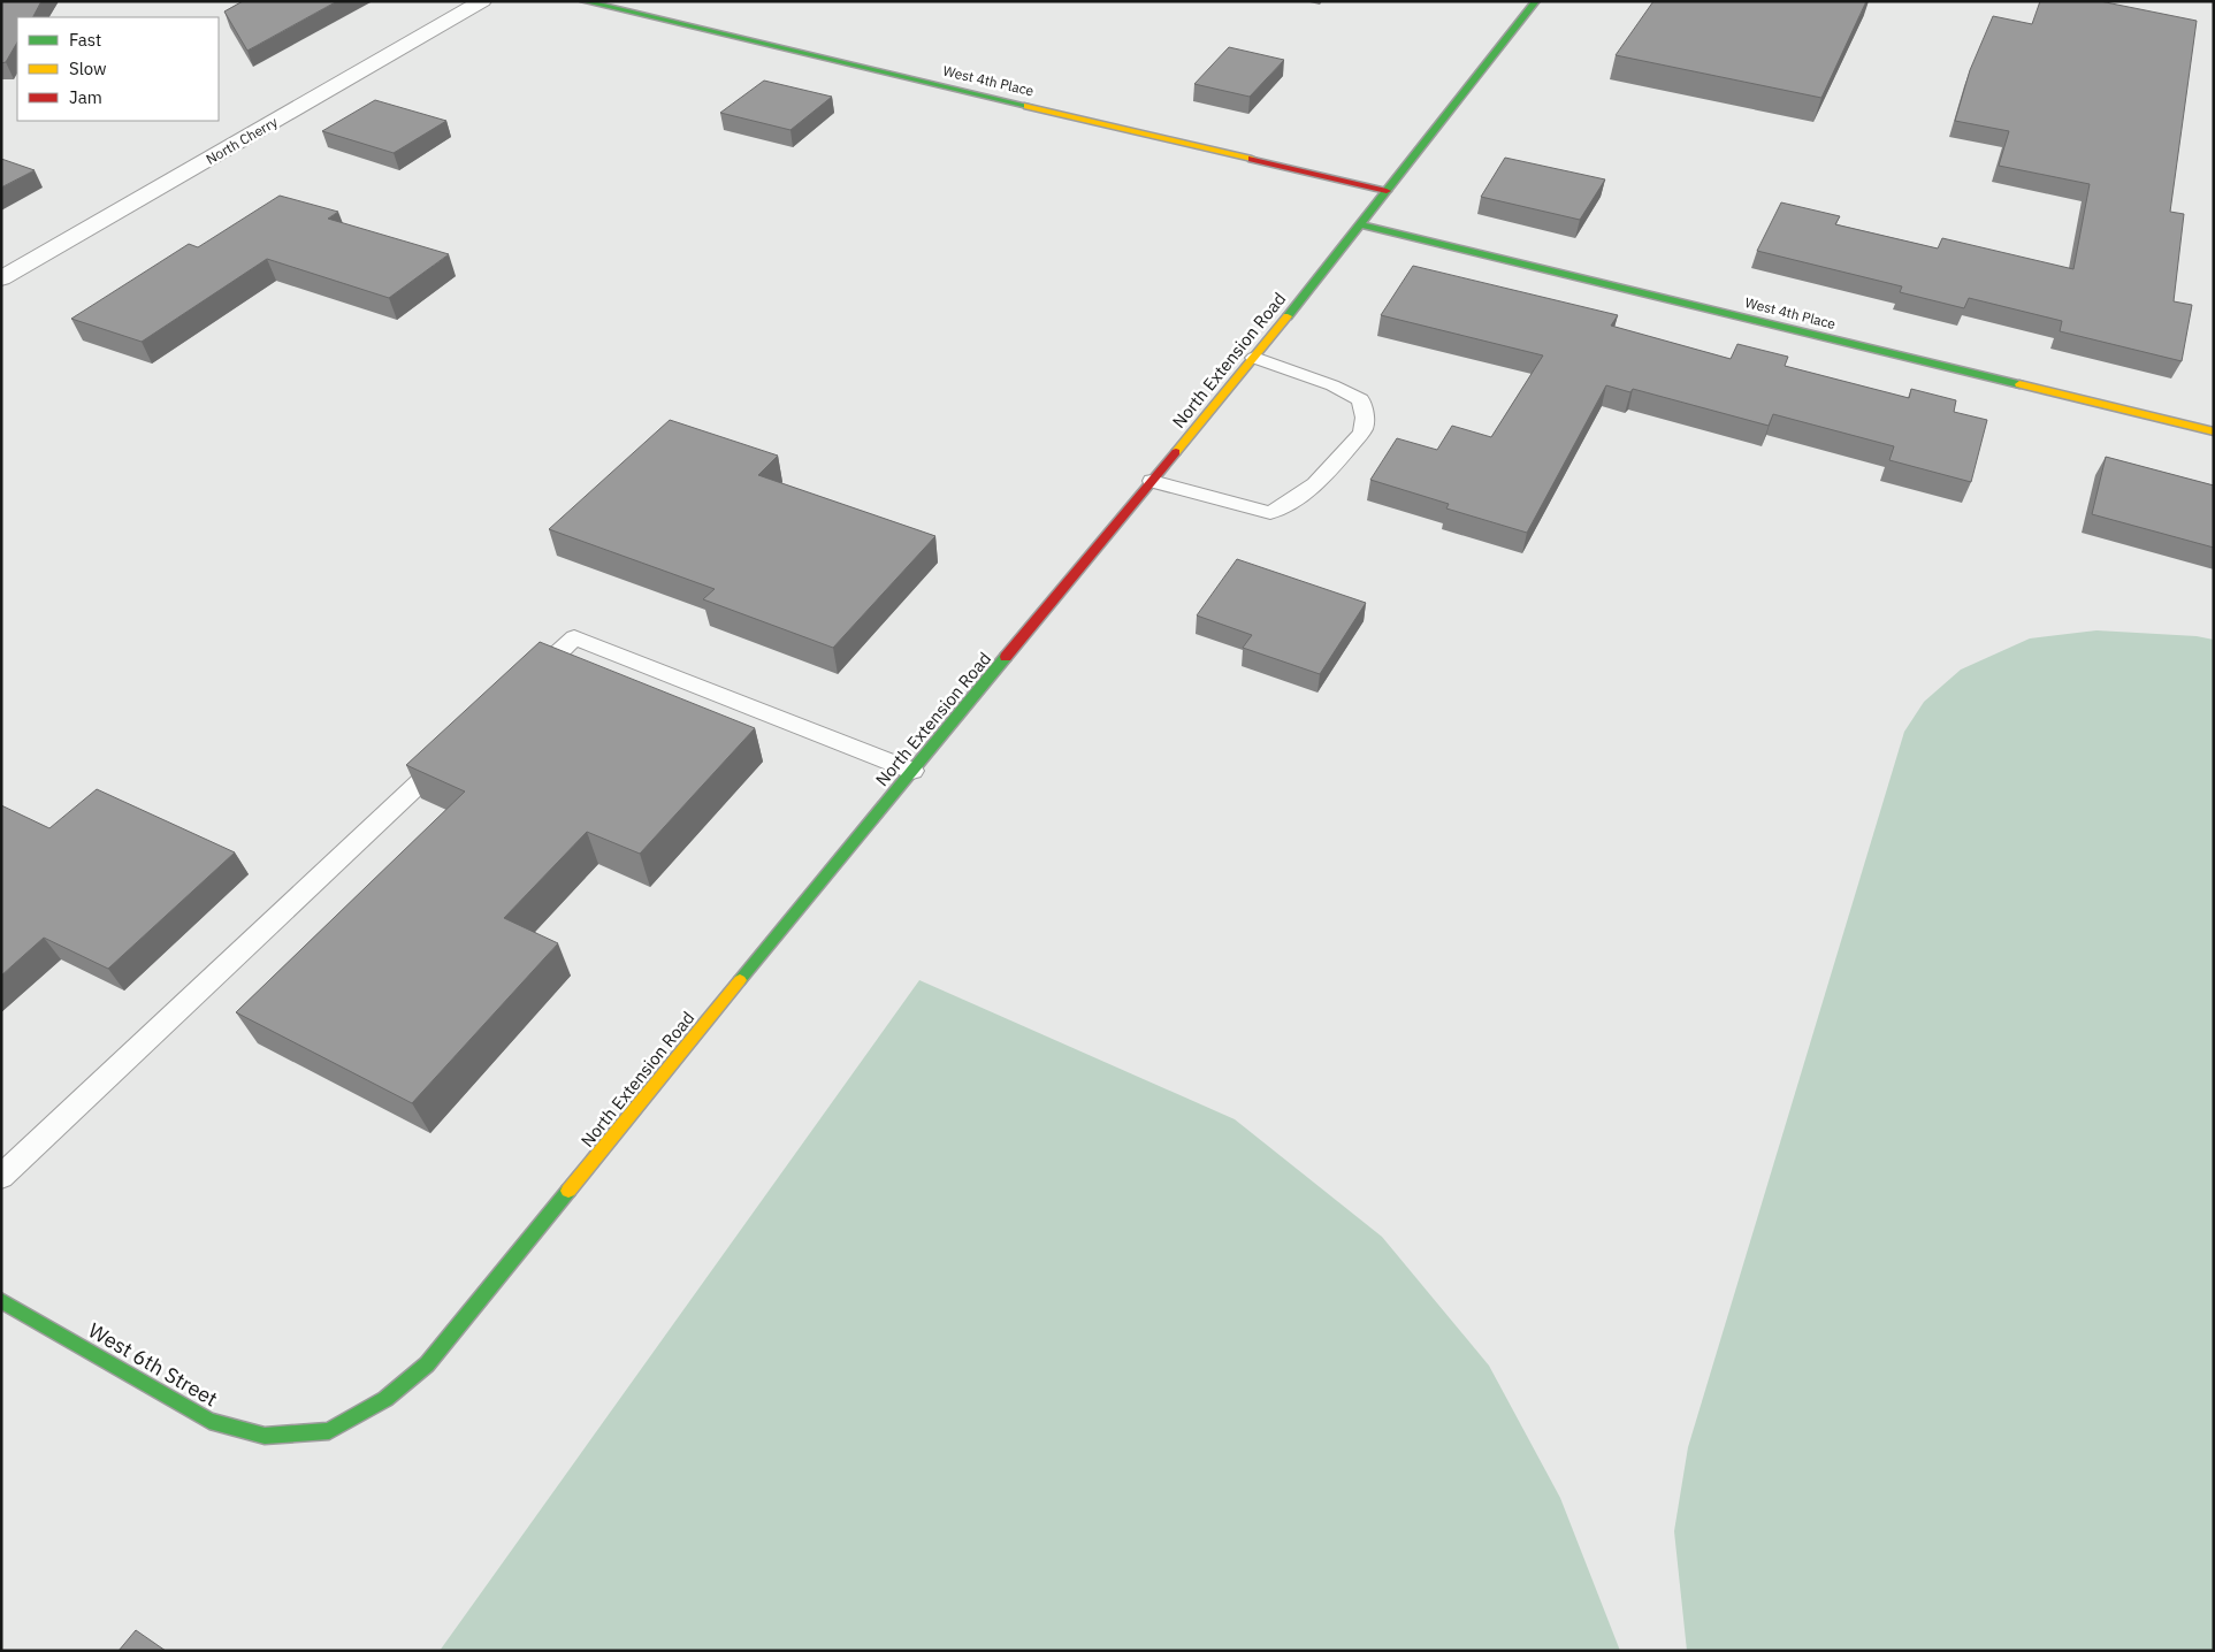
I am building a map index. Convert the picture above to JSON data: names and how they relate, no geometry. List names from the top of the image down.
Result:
{
  "streets": {
    "street": [
      "West 4th Place",
      "North Cherry",
      "North Extension Road",
      "West 6th Street"
    ]
  },
  "crossings": [
    ["West 4th Place", "North Extension Road"],
    ["North Extension Road", "West 6th Street"]
  ],
  "legend": ["Fast", "Slow", "Jam"]
}
